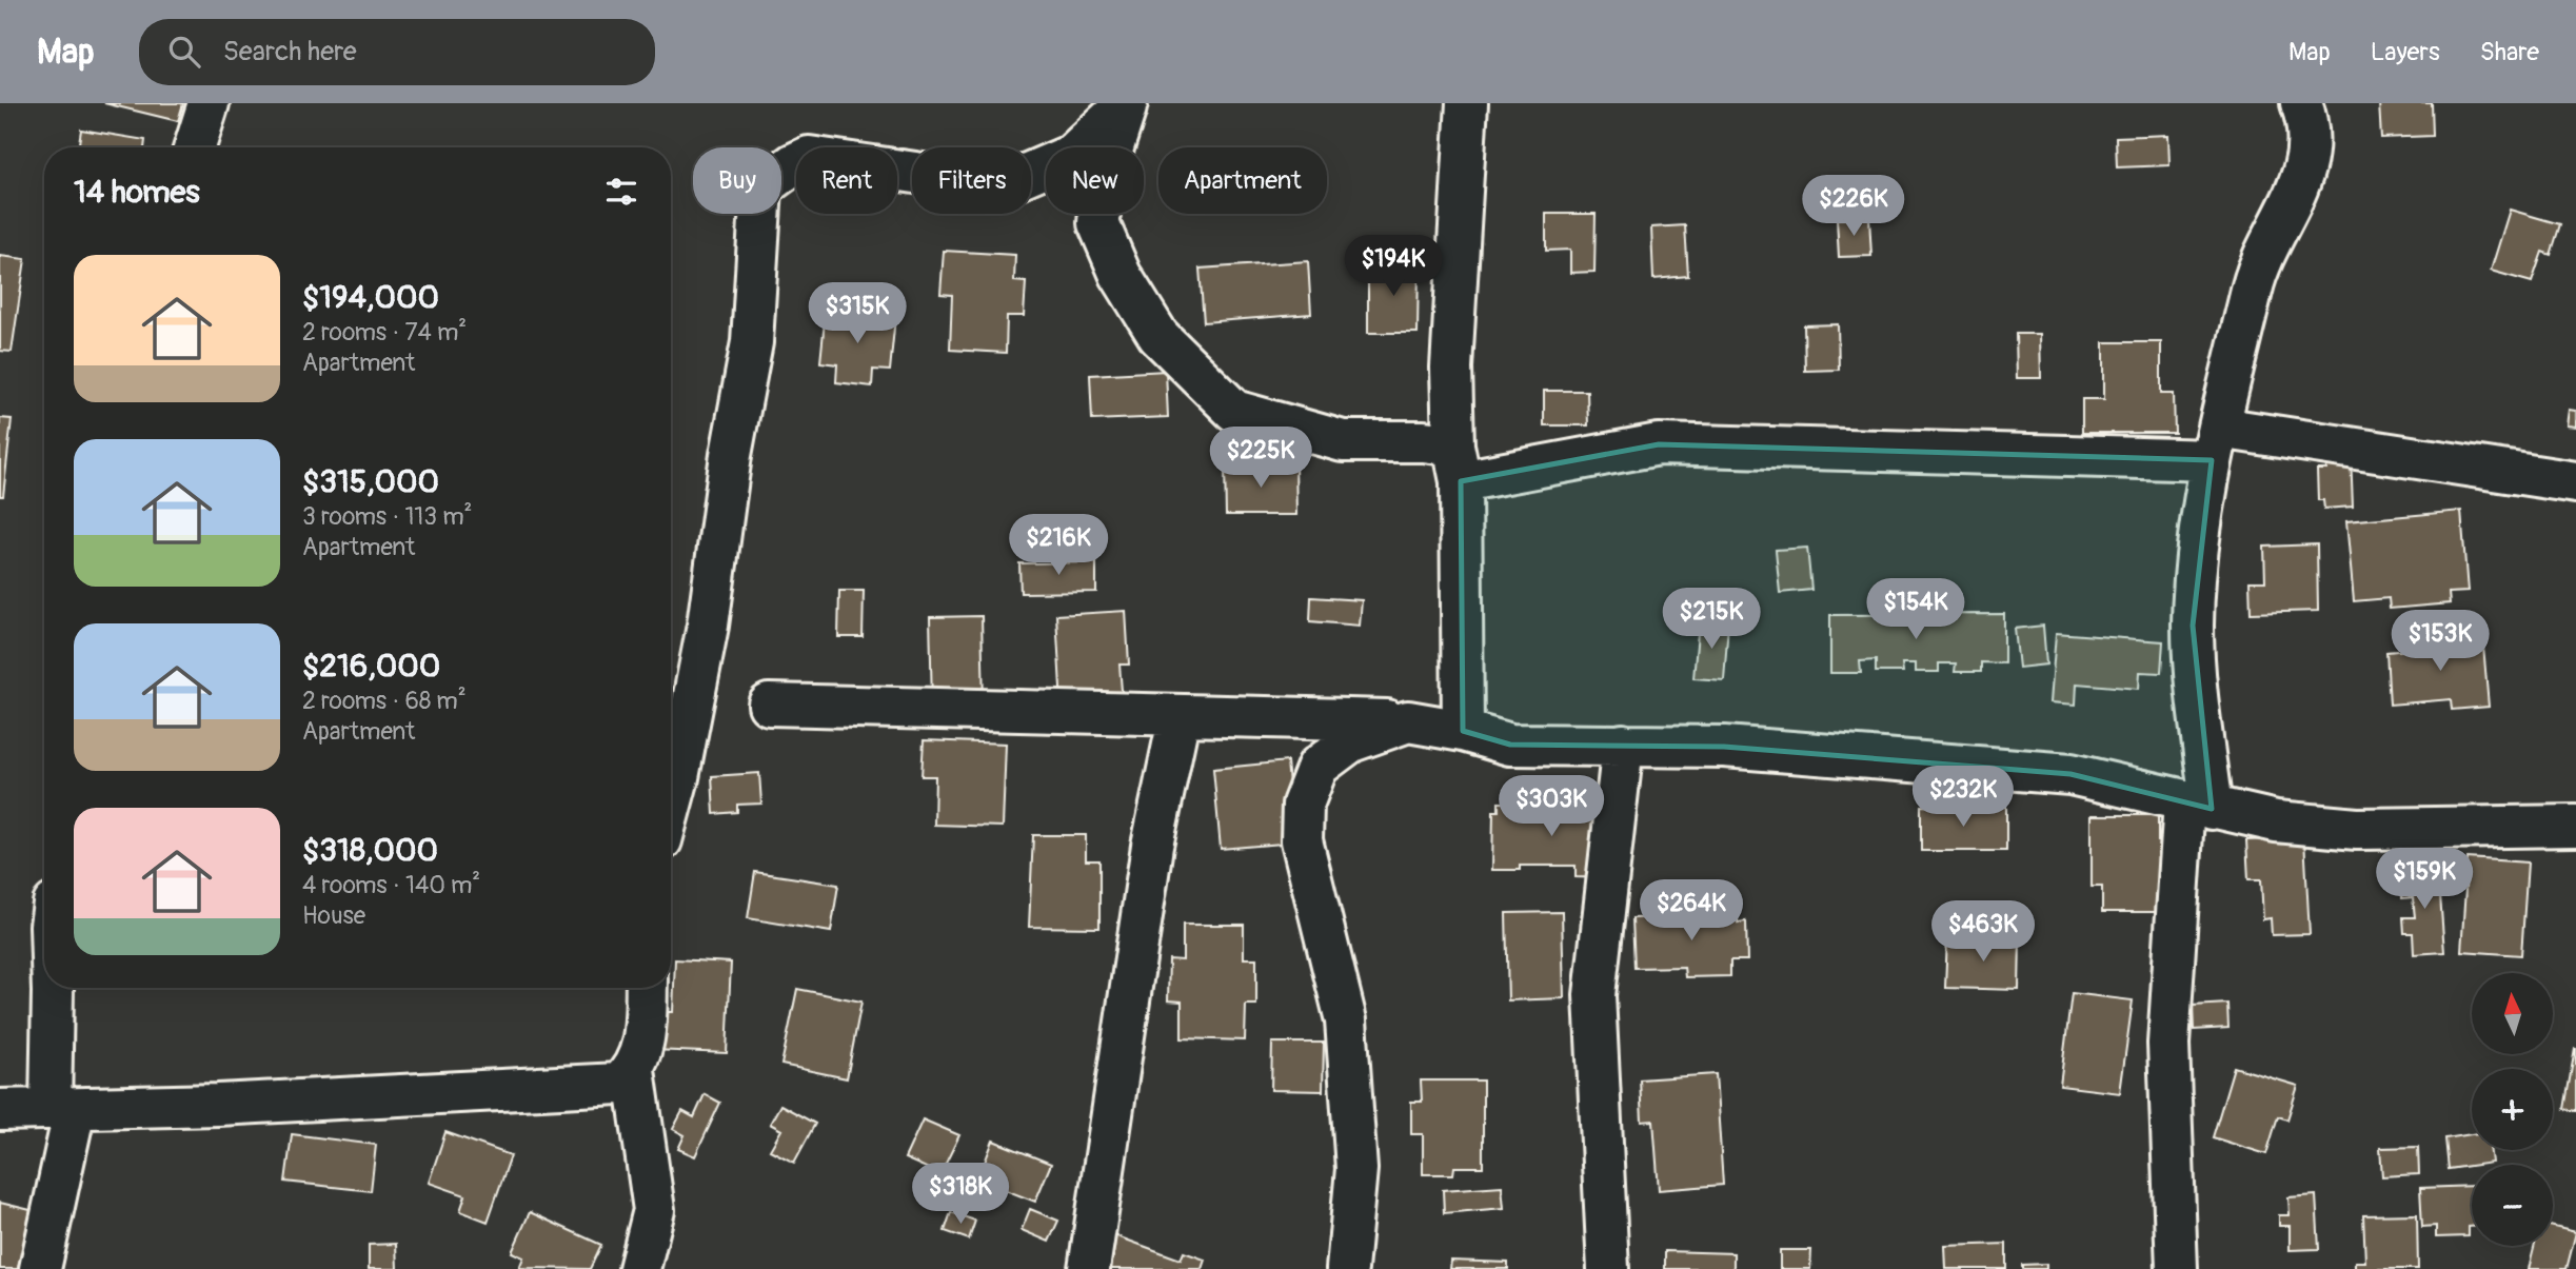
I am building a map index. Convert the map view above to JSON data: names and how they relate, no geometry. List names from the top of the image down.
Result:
{
  "north": "top",
  "page": {
    "header": "Map",
    "search": "Search here",
    "nav": ["Map", "Layers", "Share"],
    "chip": [
      "Buy",
      "Rent",
      "Filters",
      "New",
      "Apartment"
    ],
    "heading": "14 homes",
    "price": [
      "$226K",
      "$194K",
      "$315K",
      "$225K",
      "$216K",
      "$154K",
      "$215K",
      "$153K",
      "$232K",
      "$303K",
      "$159K",
      "$264K",
      "$463K",
      "$318K"
    ],
    "list": [
      {
        "name": "$194,000",
        "note": "2 rooms · 74 m² · Apartment"
      },
      {
        "name": "$315,000",
        "note": "3 rooms · 113 m² · Apartment"
      },
      {
        "name": "$216,000",
        "note": "2 rooms · 68 m² · Apartment"
      },
      {
        "name": "$318,000",
        "note": "4 rooms · 140 m² · House"
      }
    ],
    "map_buttons": ["+", "−"]
  }
}
